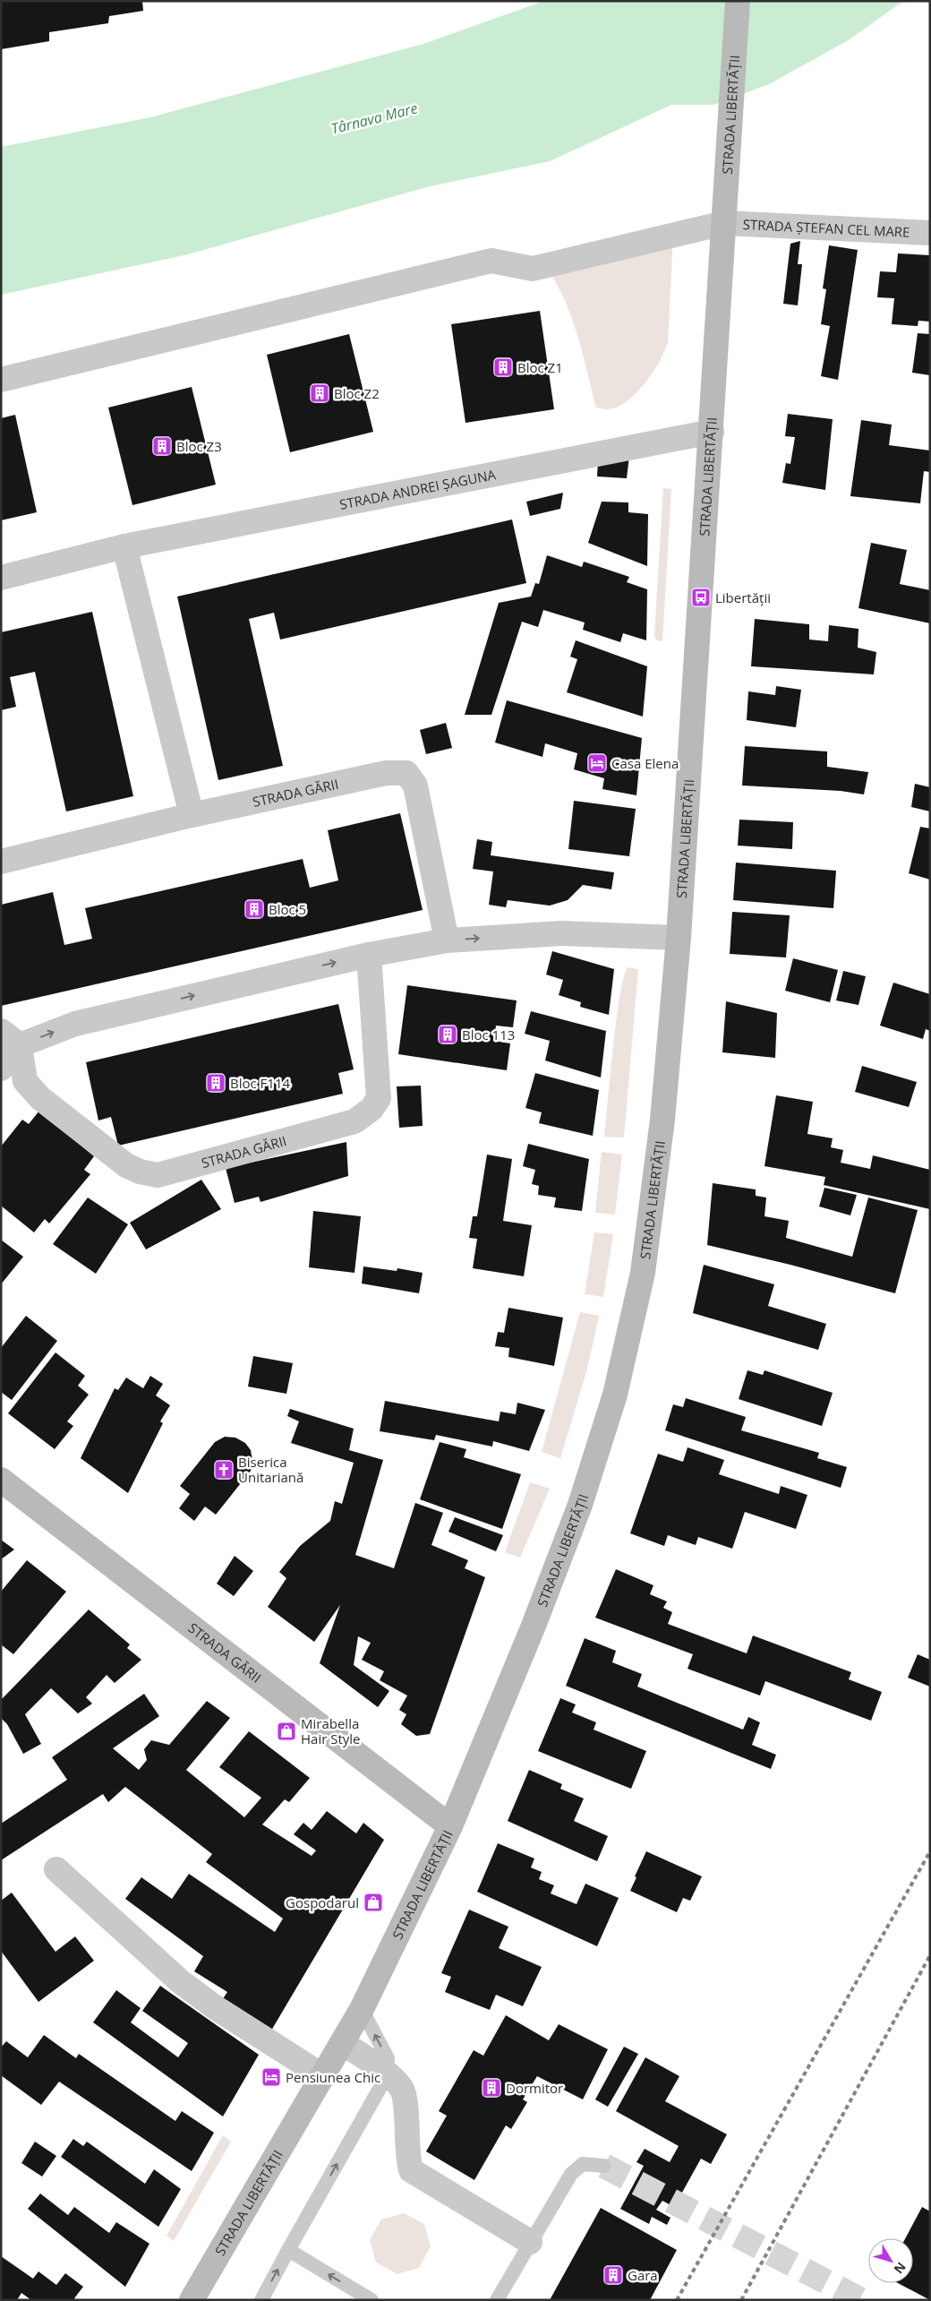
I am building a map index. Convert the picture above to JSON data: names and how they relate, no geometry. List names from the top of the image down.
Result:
{
  "streets": {
    "street": [
      "STRADA LIBERTĂȚII",
      "STRADA ȘTEFAN CEL MARE",
      "STRADA ANDREI ȘAGUNA",
      "STRADA GĂRII"
    ]
  },
  "crossings": [
    ["STRADA LIBERTĂȚII", "STRADA ȘTEFAN CEL MARE"],
    ["STRADA LIBERTĂȚII", "STRADA ANDREI ȘAGUNA"],
    ["STRADA LIBERTĂȚII", "STRADA GĂRII"]
  ],
  "water": ["Târnava Mare"],
  "places": {
    "building": [
      "Bloc Z1",
      "Bloc Z2",
      "Bloc Z3",
      "Bloc 5",
      "Bloc 113",
      "Bloc F114",
      "Dormitor",
      "Gara"
    ],
    "bus stop": ["Libertății"],
    "hotel": ["Casa Elena", "Pensiunea Chic"],
    "church": ["Biserica Unitariană"],
    "shop": ["Mirabella Hair Style", "Gospodarul"]
  },
  "north": "bottom right"
}
